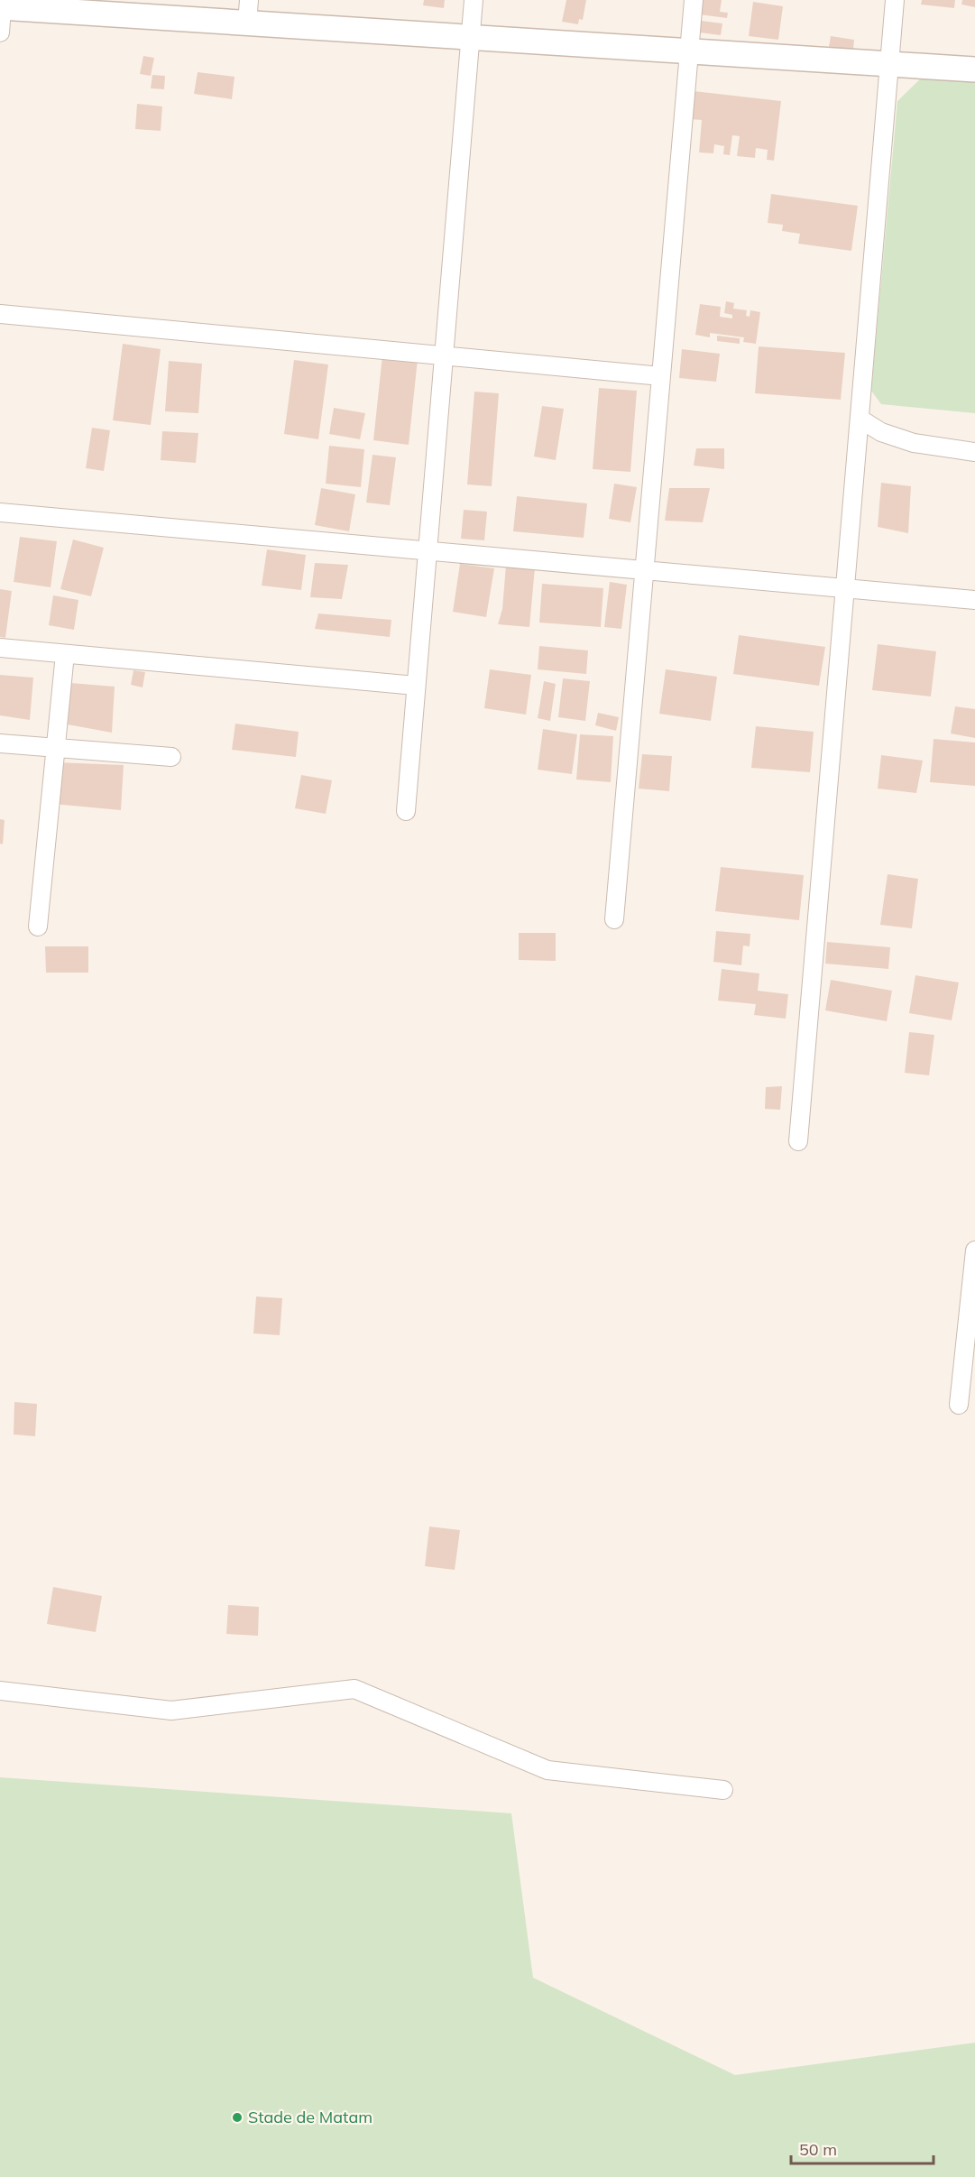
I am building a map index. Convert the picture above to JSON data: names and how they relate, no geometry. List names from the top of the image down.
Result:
{
  "places": ["Stade de Matam"],
  "scale_bar": "50 m"
}
